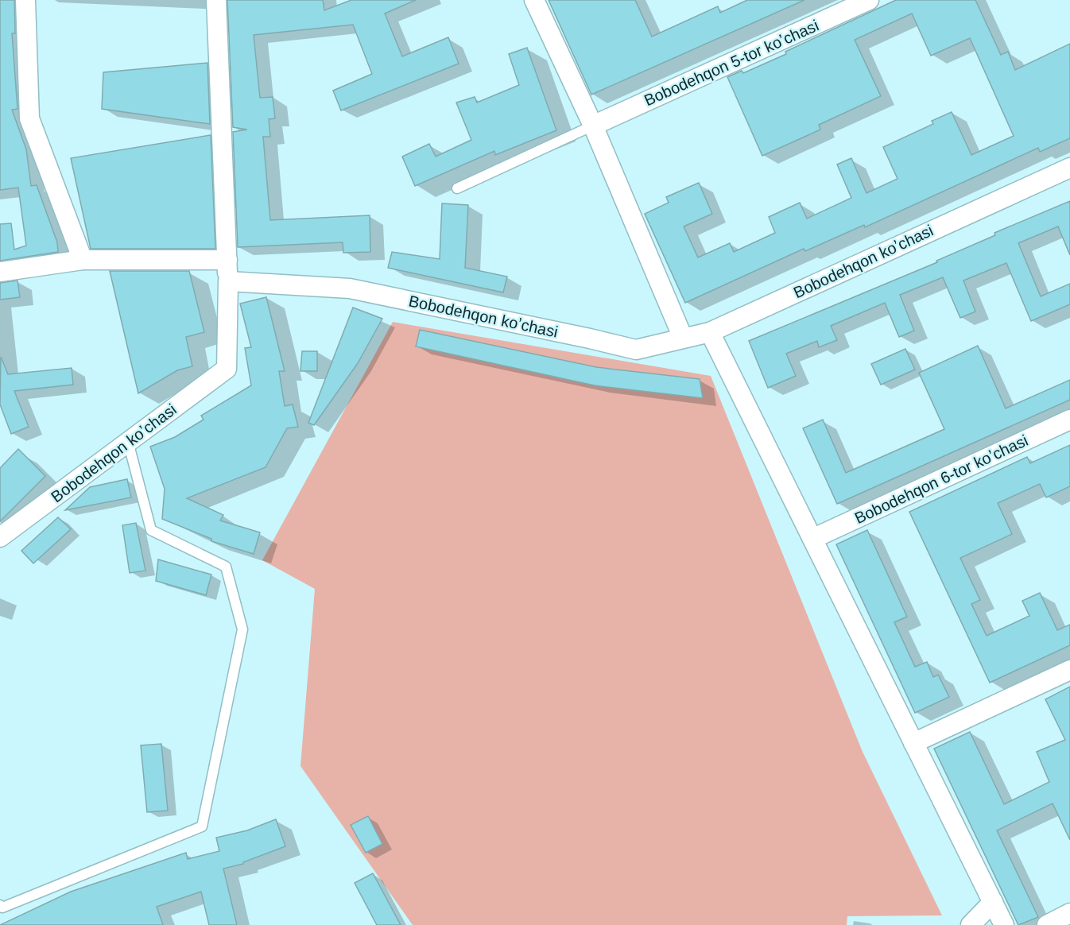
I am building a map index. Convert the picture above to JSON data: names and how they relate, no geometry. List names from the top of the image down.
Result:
{
  "streets": {
    "street": ["Bobodehqon 5-tor koʼchasi", "Bobodehqon koʼchasi", "Bobodehqon 6-tor koʼchasi"]
  }
}
